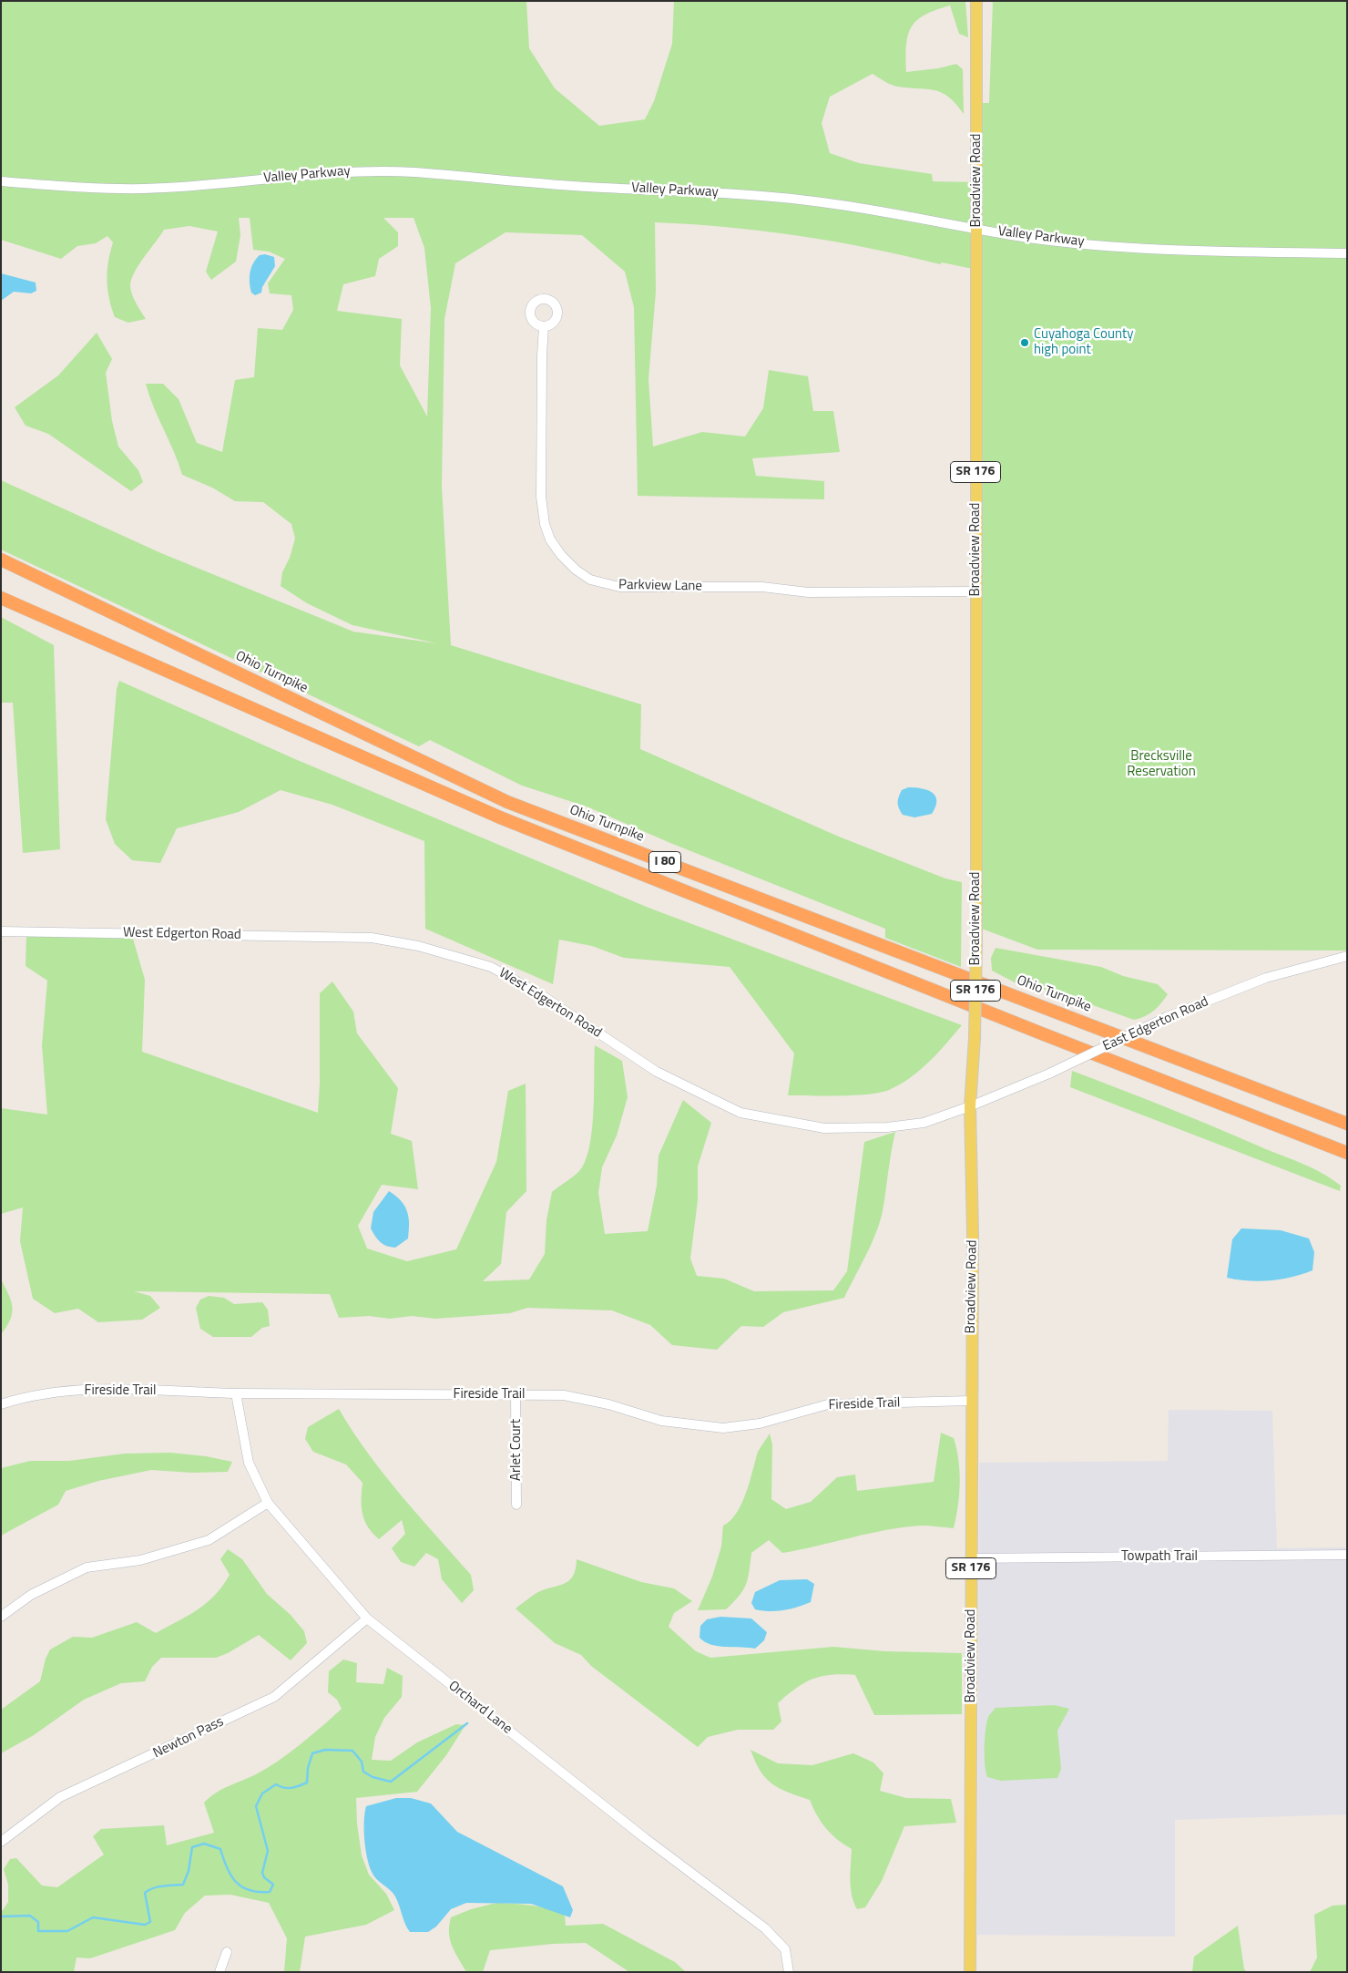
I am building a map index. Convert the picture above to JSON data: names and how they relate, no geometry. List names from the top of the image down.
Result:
{
  "streets": {
    "highway": ["Ohio Turnpike", "I 80"],
    "main road": ["Broadview Road", "SR 176"],
    "street": [
      "Valley Parkway",
      "Parkview Lane",
      "West Edgerton Road",
      "East Edgerton Road",
      "Fireside Trail",
      "Arlet Court",
      "Towpath Trail",
      "Orchard Lane",
      "Newton Pass"
    ]
  },
  "crossings": [
    ["Valley Parkway", "Broadview Road"],
    ["Broadview Road", "Parkview Lane"],
    ["Broadview Road", "West Edgerton Road"],
    ["Broadview Road", "East Edgerton Road"],
    ["Broadview Road", "Fireside Trail"],
    ["Broadview Road", "Towpath Trail"],
    ["West Edgerton Road", "East Edgerton Road"],
    ["Fireside Trail", "Arlet Court"],
    ["Fireside Trail", "Orchard Lane"],
    ["Orchard Lane", "Newton Pass"]
  ],
  "parks": ["Brecksville Reservation"],
  "places": ["Cuyahoga County high point"]
}
